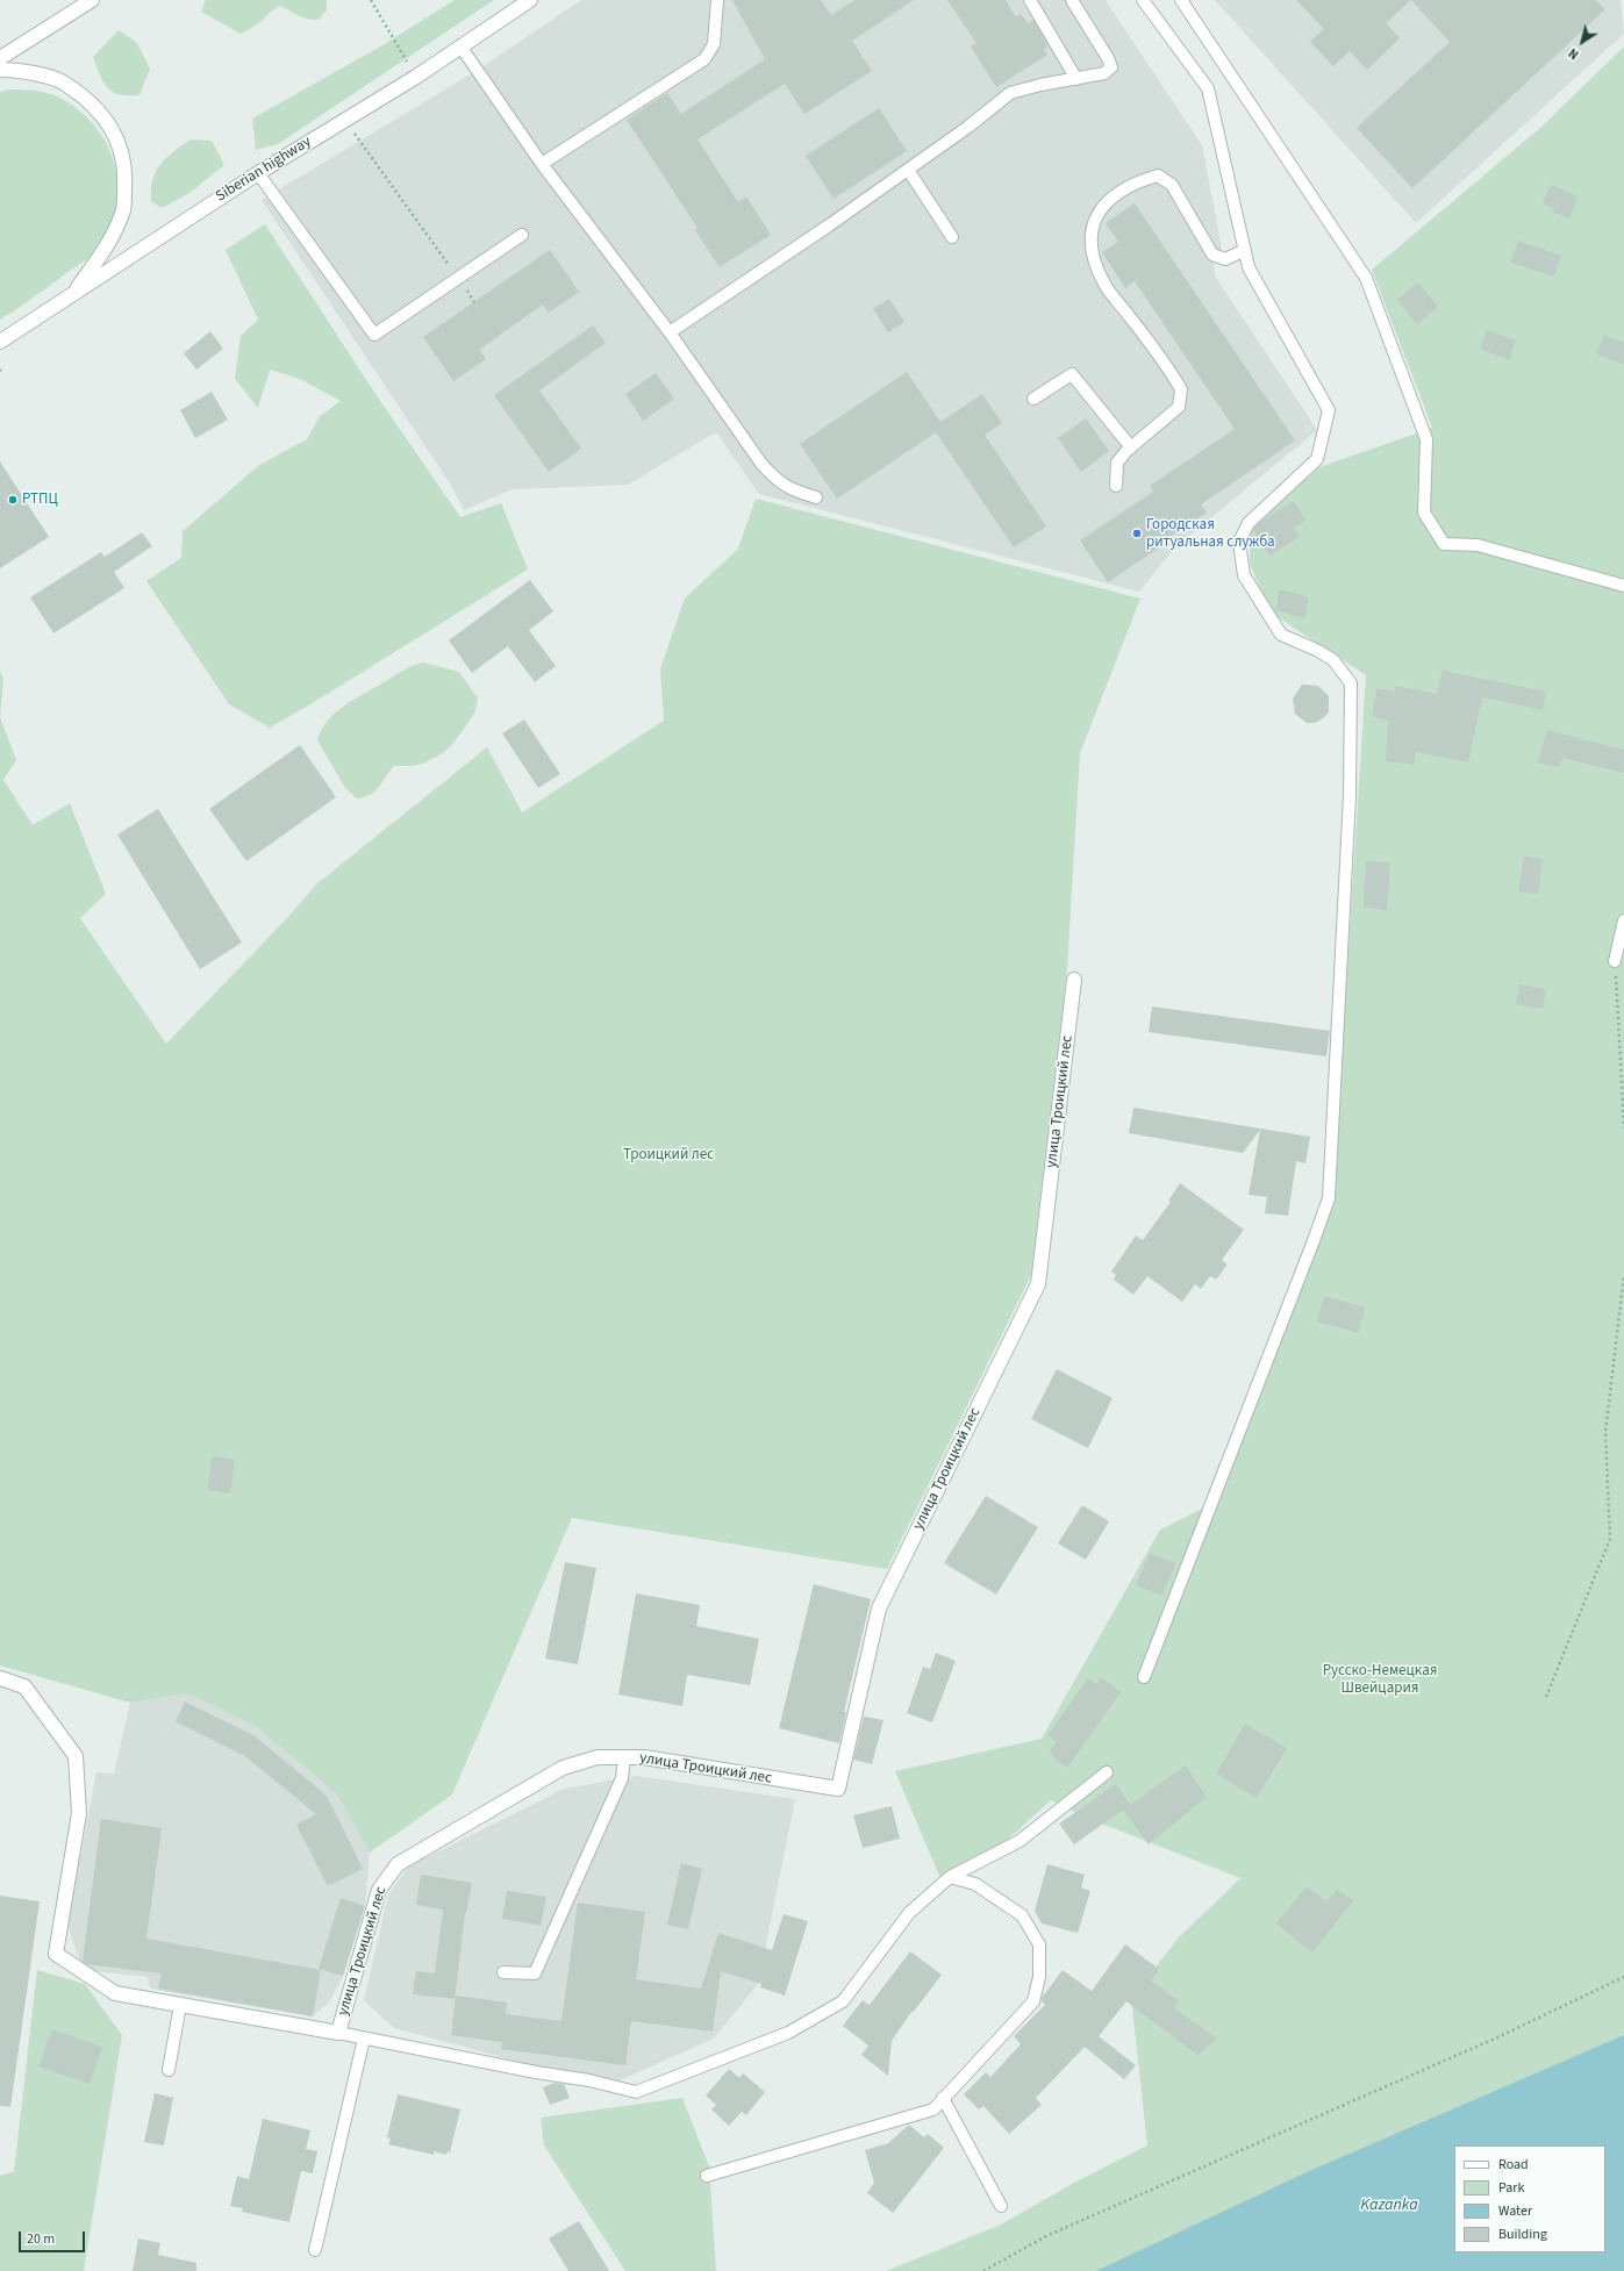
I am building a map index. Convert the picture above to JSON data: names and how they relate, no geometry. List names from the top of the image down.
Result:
{
  "streets": {
    "street": ["Siberian highway", "улица Троицкий лес"]
  },
  "water": ["Kazanka"],
  "parks": ["Троицкий лес", "Русско-Немецкая Швейцария"],
  "places": ["РТПЦ", "Городская ритуальная служба"],
  "legend": [
    "Road",
    "Park",
    "Water",
    "Building"
  ],
  "scale_bar": "20 m",
  "north": "bottom left"
}
